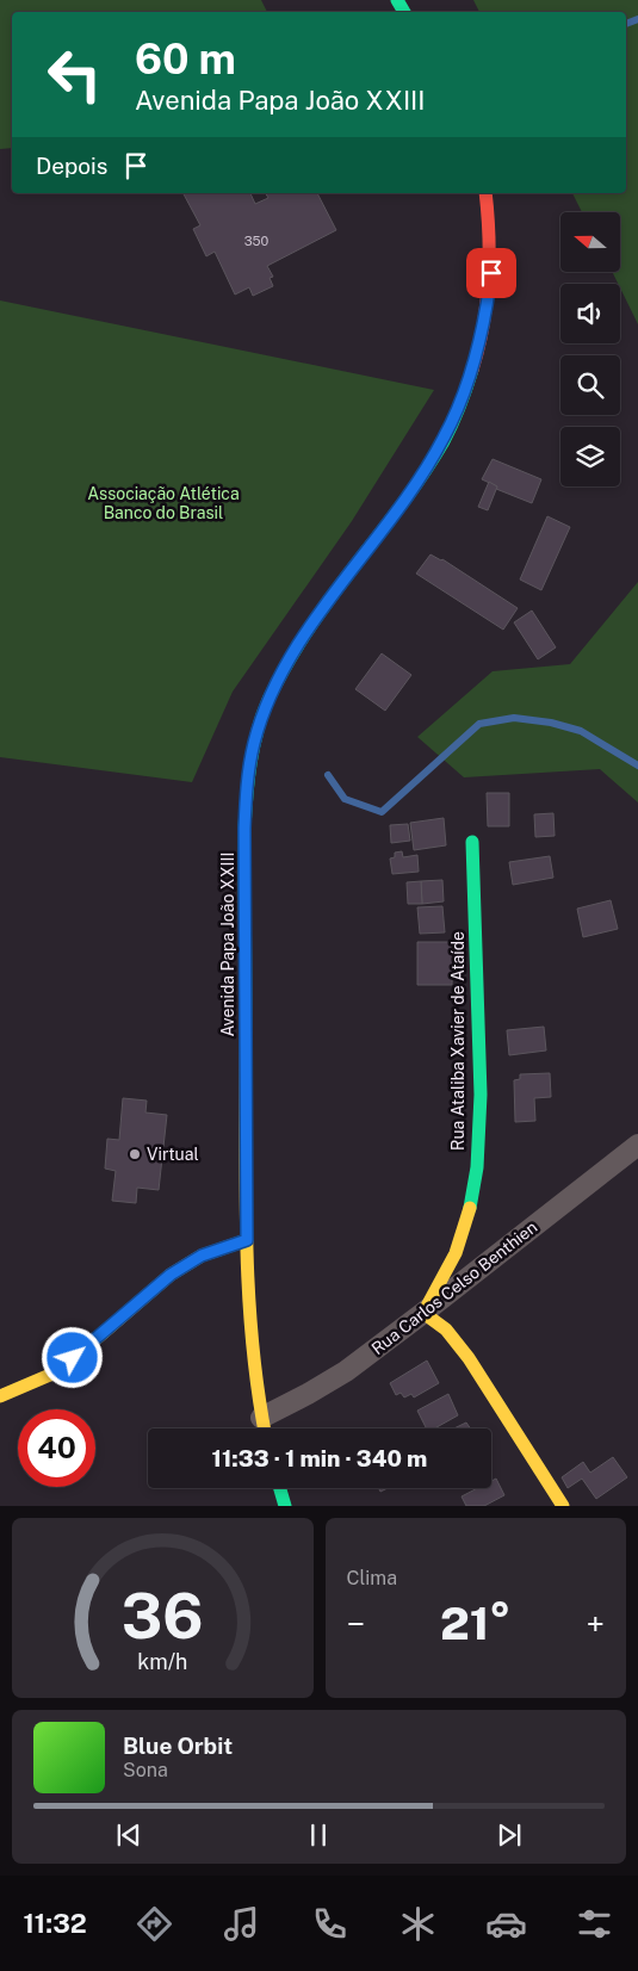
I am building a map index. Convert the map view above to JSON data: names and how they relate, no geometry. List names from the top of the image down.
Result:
{
  "streets": {
    "main road": ["Avenida Papa João XXIII", "Rua Ataliba Xavier de Ataíde"],
    "street": ["Rua Carlos Celso Benthien"]
  },
  "crossings": [
    ["Avenida Papa João XXIII", "Rua Carlos Celso Benthien"],
    ["Rua Ataliba Xavier de Ataíde", "Rua Carlos Celso Benthien"]
  ],
  "parks": ["Associação Atlética Banco do Brasil"],
  "places": ["Virtual"],
  "house_numbers": ["350"],
  "north": "left",
  "page": {
    "turn": ["60 m", "Avenida Papa João XXIII"],
    "then": "Depois",
    "limit": "40",
    "trip": "11:33 · 1 min · 340 m",
    "tile": "Clima",
    "heat": ["−", "21°", "+"],
    "song": ["Blue Orbit", "Sona"],
    "tabs": "11:32",
    "gauge": ["36", "km/h"]
  }
}
